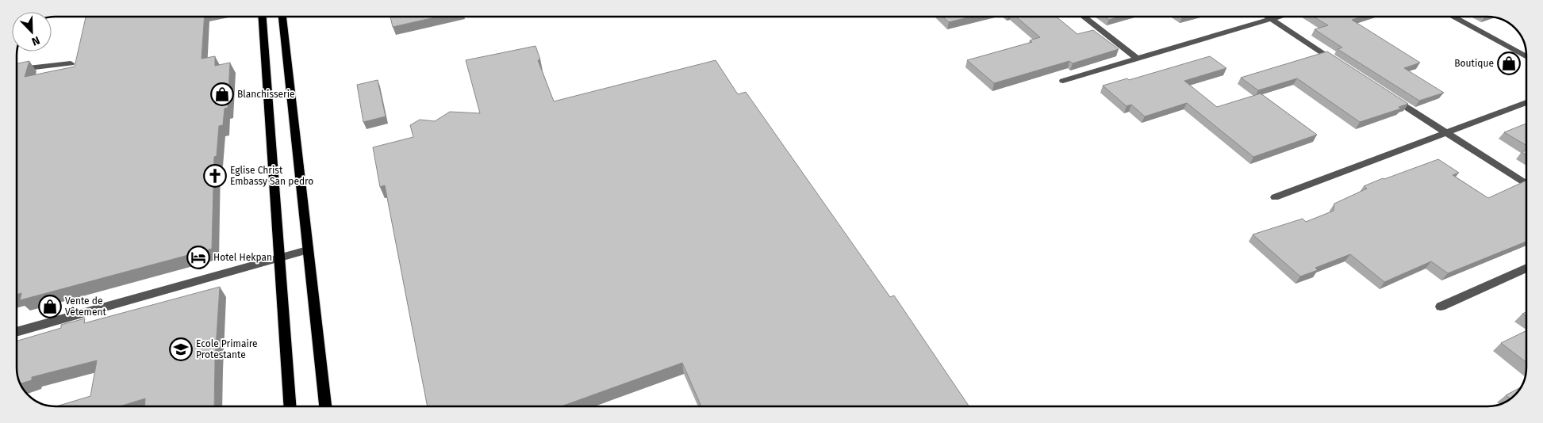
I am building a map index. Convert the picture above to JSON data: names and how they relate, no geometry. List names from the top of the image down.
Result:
{
  "places": {
    "shop": ["Boutique", "Blanchisserie", "Vente de Vêtement"],
    "church": ["Eglise Christ Embassy San pedro"],
    "hotel": ["Hotel Hekpan"],
    "school or university": ["Ecole Primaire Protestante"]
  },
  "north": "bottom right"
}
